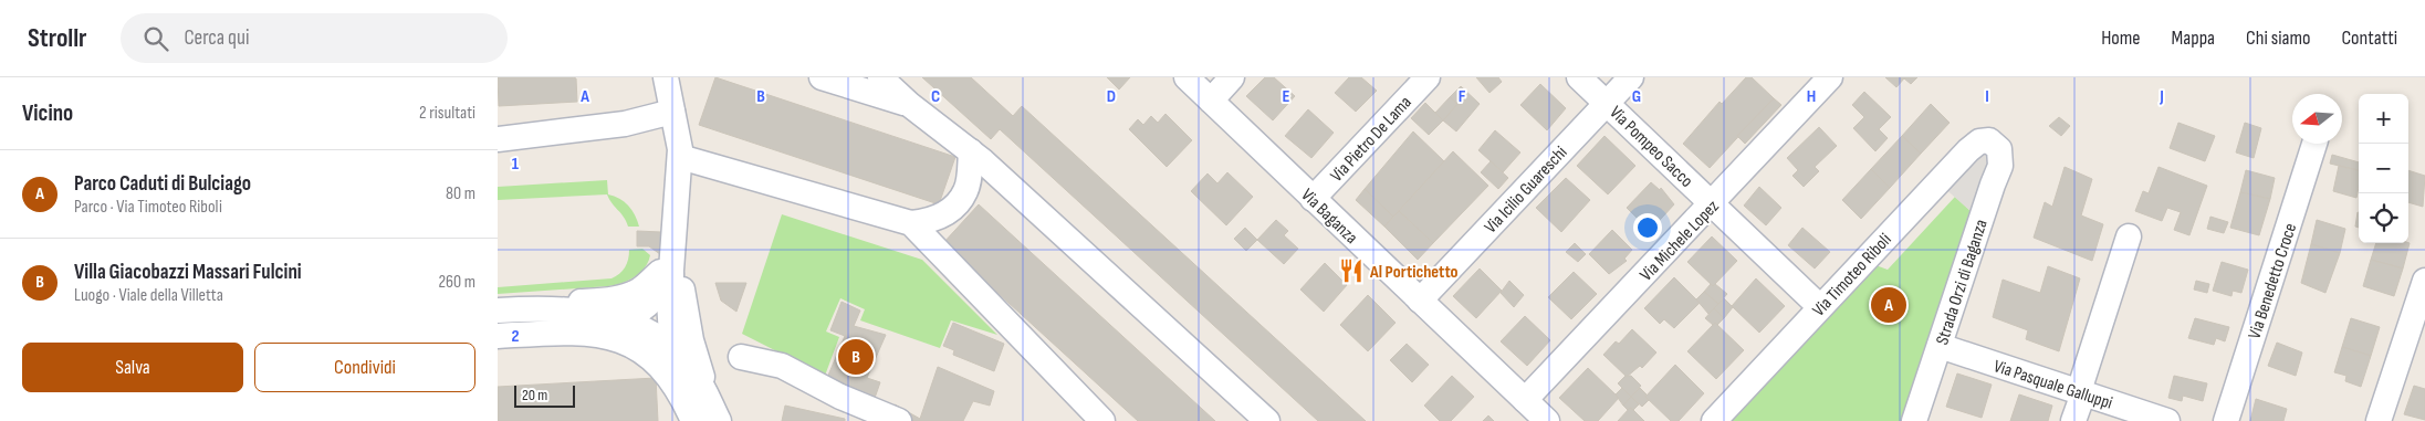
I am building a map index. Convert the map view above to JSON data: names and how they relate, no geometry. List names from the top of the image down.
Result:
{
  "streets": {
    "street": [
      "Via Pietro De Lama",
      "Via Pompeo Sacco",
      "Via Icilio Guareschi",
      "Via Baganza",
      "Via Michele Lopez",
      "Via Timoteo Riboli",
      "Via Benedetto Croce",
      "Strada Orzi di Baganza",
      "Via Pasquale Galluppi"
    ]
  },
  "crossings": [
    ["Via Pietro De Lama", "Via Baganza"],
    ["Via Pompeo Sacco", "Via Icilio Guareschi"],
    ["Via Pompeo Sacco", "Via Michele Lopez"],
    ["Via Pompeo Sacco", "Via Timoteo Riboli"],
    ["Via Icilio Guareschi", "Via Baganza"],
    ["Via Baganza", "Via Michele Lopez"],
    ["Via Timoteo Riboli", "Strada Orzi di Baganza"],
    ["Strada Orzi di Baganza", "Via Pasquale Galluppi"]
  ],
  "places": {
    "restaurant": ["Al Portichetto"]
  },
  "scale_bar": "20 m",
  "north": "left",
  "page": {
    "header": "Strollr",
    "search": "Cerca qui",
    "nav": [
      "Home",
      "Mappa",
      "Chi siamo",
      "Contatti"
    ],
    "heading": ["Vicino", "2 risultati"],
    "map_buttons": ["+", "−"],
    "list": [
      {
        "mark": "A",
        "name": "Parco Caduti di Bulciago",
        "note": "Parco · Via Timoteo Riboli",
        "value": "80 m"
      },
      {
        "mark": "B",
        "name": "Villa Giacobazzi Massari Fulcini",
        "note": "Luogo · Viale della Villetta",
        "value": "260 m"
      }
    ],
    "pins": ["A", "B"],
    "buttons": ["Salva", "Condividi"],
    "scale": "20 m"
  },
  "grid": {
    "columns": [
      "A",
      "B",
      "C",
      "D",
      "E",
      "F",
      "G",
      "H",
      "I",
      "J"
    ],
    "rows": ["1", "2"]
  }
}
